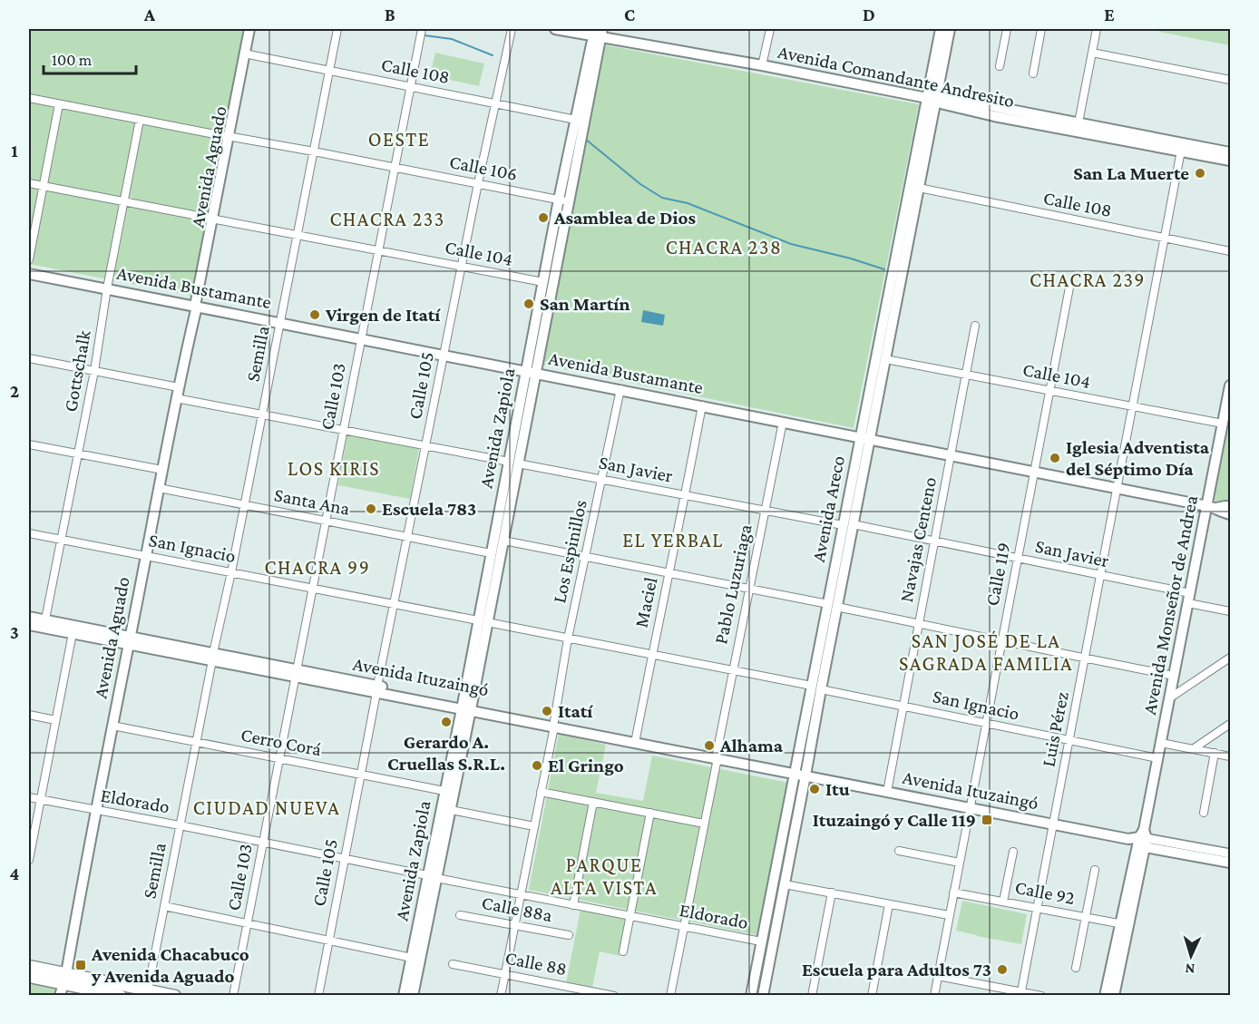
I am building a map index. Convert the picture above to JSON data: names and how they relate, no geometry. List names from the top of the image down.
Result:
{
  "streets": {
    "main road": [
      "Avenida Comandante Andresito",
      "Avenida Aguado",
      "Avenida Bustamante",
      "Avenida Zapiola",
      "Avenida Areco",
      "Avenida Monseñor de Andrea",
      "Avenida Ituzaingó"
    ],
    "street": [
      "Calle 108",
      "Calle 106",
      "Calle 104",
      "Semilla",
      "Gottschalk",
      "Calle 105",
      "Calle 103",
      "San Javier",
      "Santa Ana",
      "Navajas Centeno",
      "San Ignacio",
      "Los Espinillos",
      "Calle 119",
      "Pablo Luzuriaga",
      "Maciel",
      "Luis Pérez",
      "Cerro Corá",
      "Eldorado",
      "Calle 92",
      "Calle 88a",
      "Calle 88"
    ]
  },
  "crossings": [
    ["Calle 108", "Avenida Aguado"],
    ["Calle 108", "Semilla"],
    ["Calle 108", "Calle 105"],
    ["Calle 108", "Calle 103"],
    ["Calle 108", "Avenida Zapiola"],
    ["Calle 108", "Avenida Areco"],
    ["Calle 108", "Luis Pérez"],
    ["Avenida Comandante Andresito", "Avenida Zapiola"],
    ["Avenida Comandante Andresito", "Avenida Areco"],
    ["Avenida Aguado", "Calle 106"],
    ["Avenida Aguado", "Calle 104"],
    ["Avenida Aguado", "Avenida Bustamante"],
    ["Avenida Aguado", "San Javier"],
    ["Avenida Aguado", "Santa Ana"],
    ["Avenida Aguado", "San Ignacio"],
    ["Avenida Aguado", "Avenida Ituzaingó"],
    ["Avenida Aguado", "Cerro Corá"],
    ["Avenida Aguado", "Eldorado"],
    ["Calle 106", "Semilla"],
    ["Calle 106", "Gottschalk"],
    ["Calle 106", "Calle 105"],
    ["Calle 106", "Calle 103"],
    ["Calle 106", "Avenida Zapiola"],
    ["Calle 104", "Semilla"],
    ["Calle 104", "Gottschalk"],
    ["Calle 104", "Calle 105"],
    ["Calle 104", "Calle 103"],
    ["Calle 104", "Avenida Zapiola"],
    ["Calle 104", "Avenida Areco"],
    ["Calle 104", "Navajas Centeno"],
    ["Calle 104", "Calle 119"],
    ["Calle 104", "Avenida Monseñor de Andrea"],
    ["Calle 104", "Luis Pérez"],
    ["Avenida Bustamante", "Semilla"],
    ["Avenida Bustamante", "Gottschalk"],
    ["Avenida Bustamante", "Calle 105"],
    ["Avenida Bustamante", "Calle 103"],
    ["Avenida Bustamante", "Avenida Zapiola"],
    ["Avenida Bustamante", "Avenida Areco"],
    ["Avenida Bustamante", "Navajas Centeno"],
    ["Avenida Bustamante", "Los Espinillos"],
    ["Avenida Bustamante", "Calle 119"],
    ["Avenida Bustamante", "Pablo Luzuriaga"],
    ["Avenida Bustamante", "Maciel"],
    ["Avenida Bustamante", "Avenida Monseñor de Andrea"],
    ["Avenida Bustamante", "Luis Pérez"],
    ["Semilla", "San Javier"],
    ["Semilla", "Santa Ana"],
    ["Semilla", "San Ignacio"],
    ["Semilla", "Avenida Ituzaingó"],
    ["Semilla", "Cerro Corá"],
    ["Semilla", "Eldorado"],
    ["Gottschalk", "San Ignacio"],
    ["Gottschalk", "Avenida Ituzaingó"],
    ["Calle 105", "San Javier"],
    ["Calle 105", "Santa Ana"],
    ["Calle 105", "San Ignacio"],
    ["Calle 105", "Avenida Ituzaingó"],
    ["Calle 105", "Cerro Corá"],
    ["Calle 105", "Eldorado"],
    ["Calle 103", "San Javier"],
    ["Calle 103", "Santa Ana"],
    ["Calle 103", "San Ignacio"],
    ["Calle 103", "Avenida Ituzaingó"],
    ["Calle 103", "Cerro Corá"],
    ["Calle 103", "Eldorado"],
    ["Avenida Zapiola", "San Javier"],
    ["Avenida Zapiola", "Santa Ana"],
    ["Avenida Zapiola", "San Ignacio"],
    ["Avenida Zapiola", "Avenida Ituzaingó"],
    ["Avenida Zapiola", "Cerro Corá"],
    ["Avenida Zapiola", "Eldorado"],
    ["San Javier", "Avenida Areco"],
    ["San Javier", "Navajas Centeno"],
    ["San Javier", "Los Espinillos"],
    ["San Javier", "Calle 119"],
    ["San Javier", "Pablo Luzuriaga"],
    ["San Javier", "Maciel"],
    ["San Javier", "Avenida Monseñor de Andrea"],
    ["San Javier", "Luis Pérez"],
    ["Avenida Areco", "San Ignacio"],
    ["Avenida Areco", "Avenida Ituzaingó"],
    ["Avenida Areco", "Eldorado"],
    ["Navajas Centeno", "San Ignacio"],
    ["Navajas Centeno", "Avenida Ituzaingó"],
    ["San Ignacio", "Los Espinillos"],
    ["San Ignacio", "Calle 119"],
    ["San Ignacio", "Pablo Luzuriaga"],
    ["San Ignacio", "Maciel"],
    ["San Ignacio", "Avenida Monseñor de Andrea"],
    ["San Ignacio", "Luis Pérez"],
    ["Los Espinillos", "Avenida Ituzaingó"],
    ["Los Espinillos", "Eldorado"],
    ["Los Espinillos", "Calle 88a"],
    ["Los Espinillos", "Calle 88"],
    ["Calle 119", "Avenida Ituzaingó"],
    ["Calle 119", "Calle 92"],
    ["Pablo Luzuriaga", "Avenida Ituzaingó"],
    ["Pablo Luzuriaga", "Eldorado"],
    ["Maciel", "Avenida Ituzaingó"],
    ["Avenida Monseñor de Andrea", "Avenida Ituzaingó"],
    ["Avenida Monseñor de Andrea", "Calle 92"],
    ["Avenida Ituzaingó", "Luis Pérez"],
    ["Luis Pérez", "Calle 92"]
  ],
  "districts": [
    "OESTE",
    "CHACRA 233",
    "CHACRA 238",
    "CHACRA 239",
    "LOS KIRIS",
    "EL YERBAL",
    "CHACRA 99",
    "SAN JOSÉ DE LA SAGRADA FAMILIA",
    "CIUDAD NUEVA",
    "PARQUE ALTA VISTA"
  ],
  "places": {
    "other": [
      "San La Muerte",
      "Asamblea de Dios",
      "San Martín",
      "Virgen de Itatí",
      "Iglesia Adventista del Séptimo Día",
      "Escuela 783",
      "Itatí",
      "Gerardo A. Cruellas S.R.L.",
      "Alhama",
      "El Gringo",
      "Itu",
      "Escuela para Adultos 73"
    ],
    "transit": ["Ituzaingó y Calle 119", "Avenida Chacabuco y Avenida Aguado"]
  },
  "scale_bar": "100 m",
  "north": "bottom",
  "grid": {
    "columns": [
      "A",
      "B",
      "C",
      "D",
      "E"
    ],
    "rows": [
      "1",
      "2",
      "3",
      "4"
    ]
  }
}
